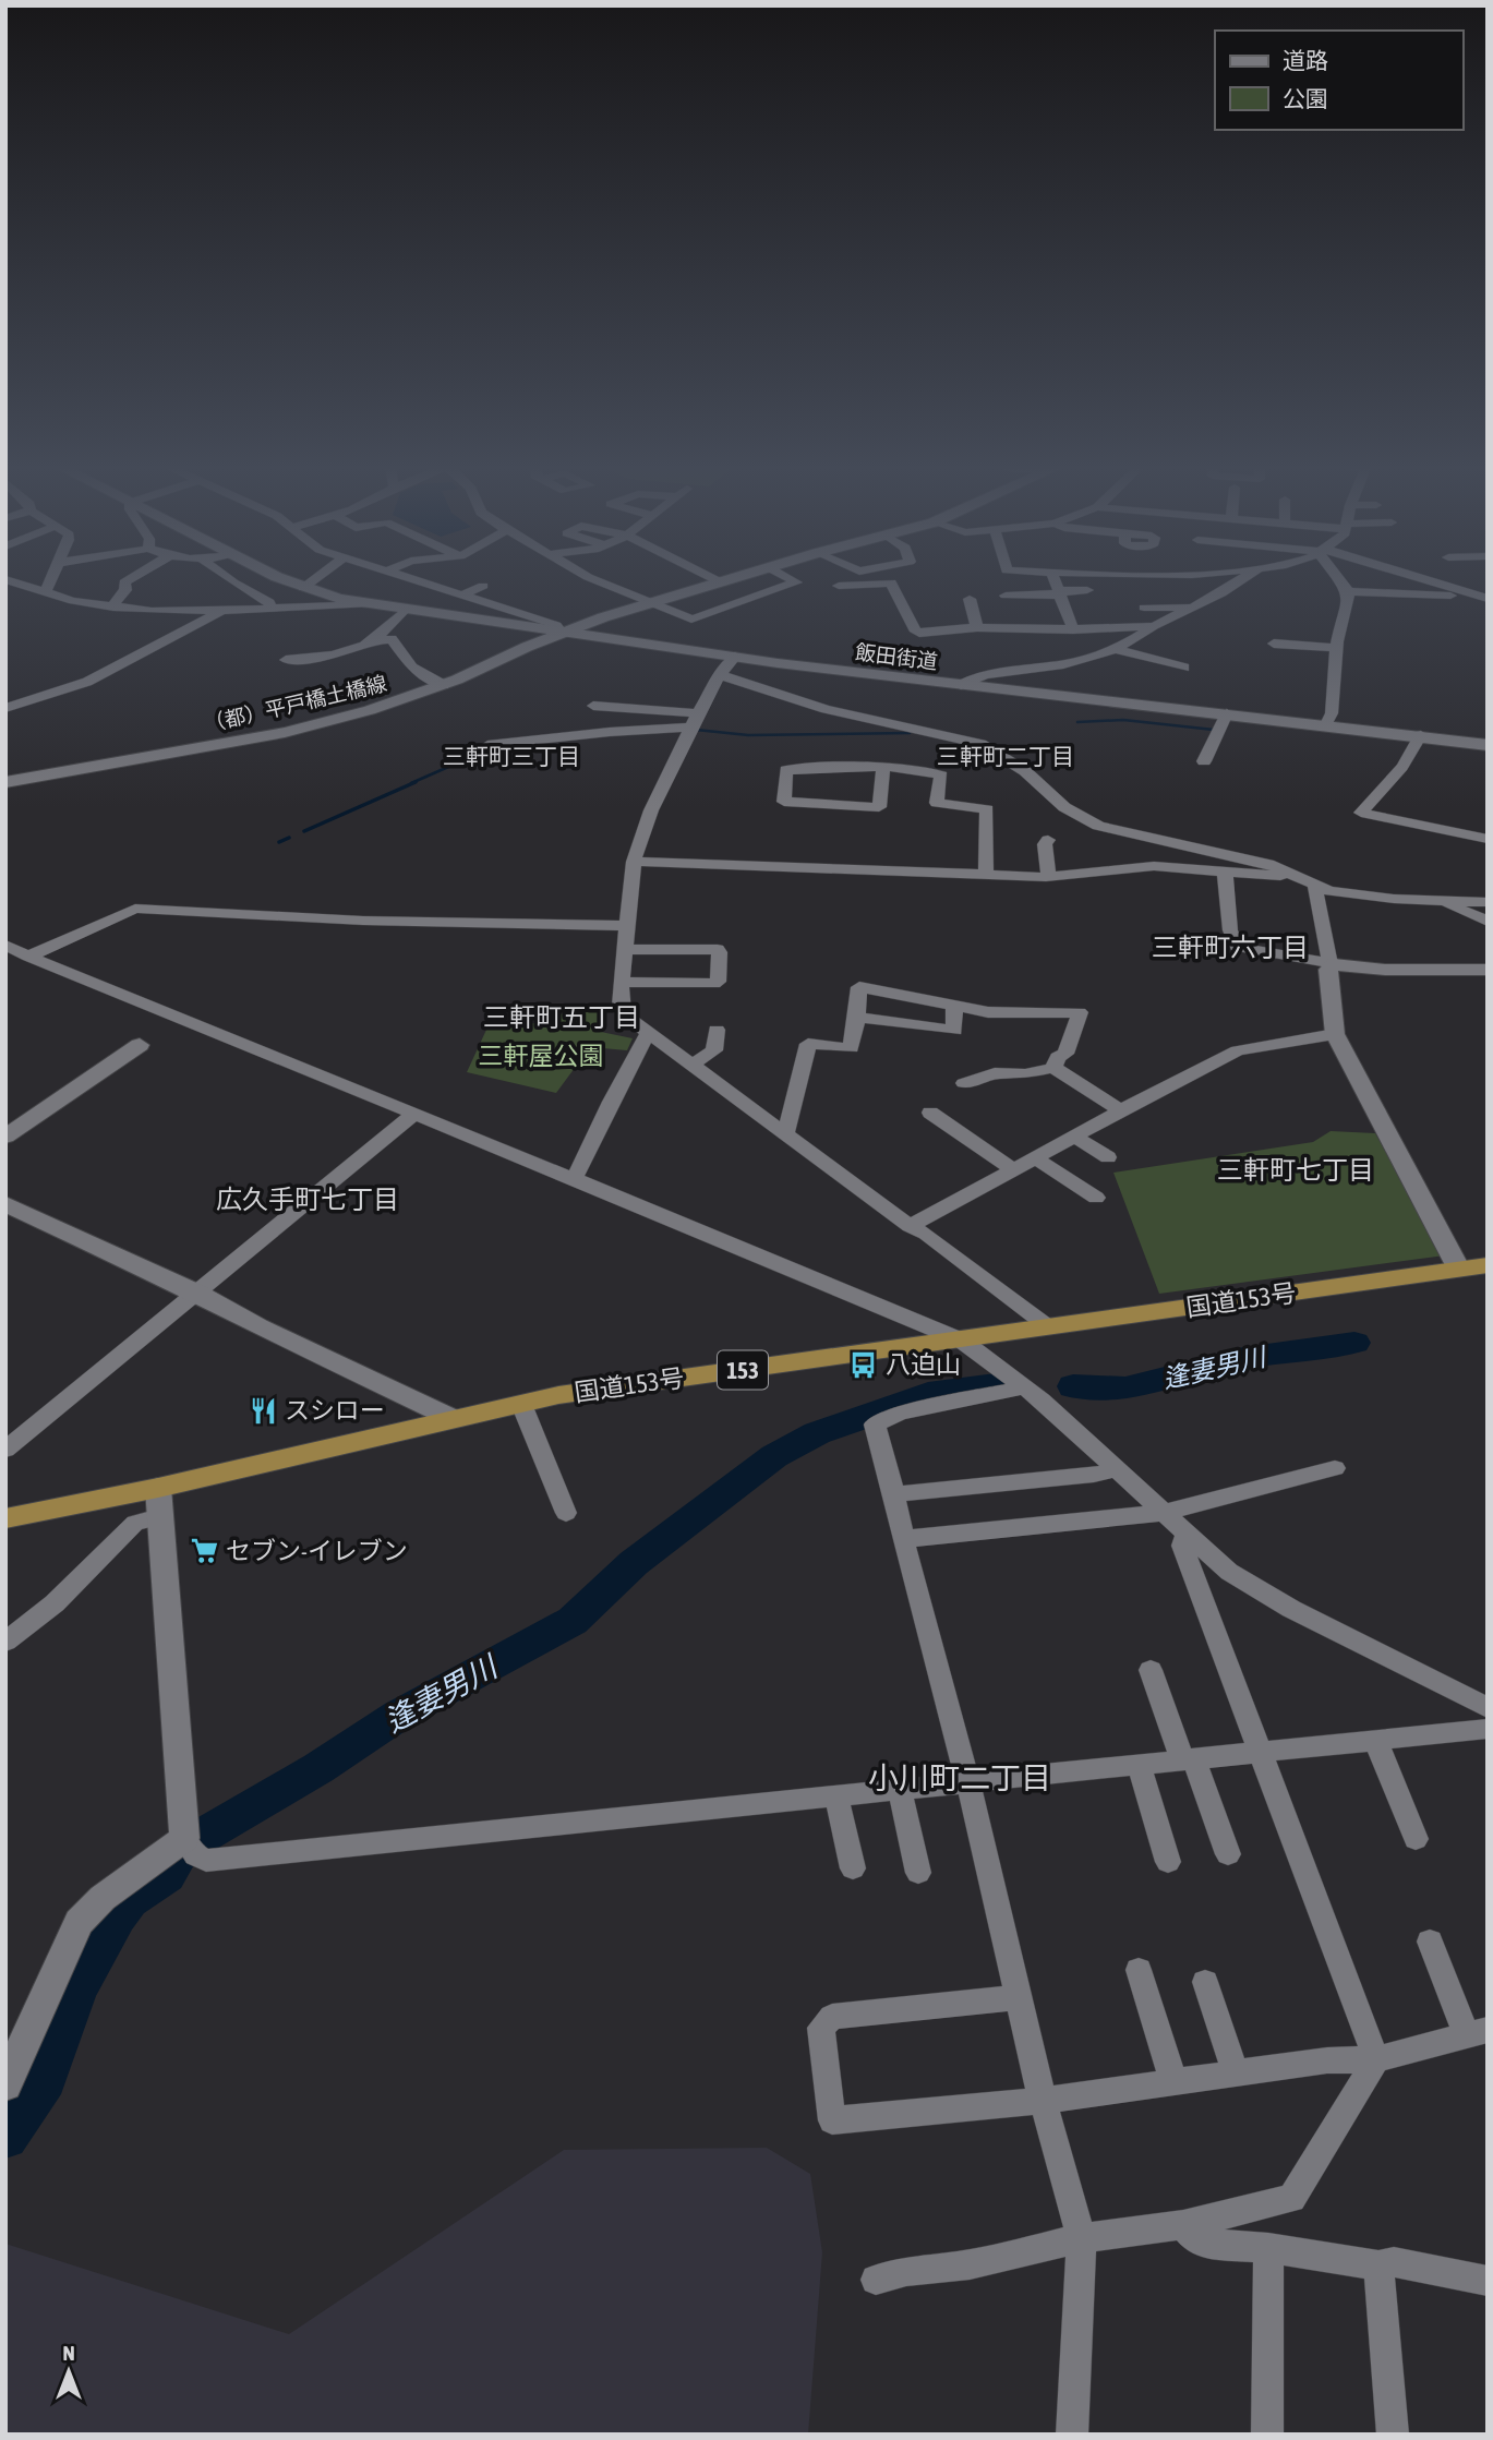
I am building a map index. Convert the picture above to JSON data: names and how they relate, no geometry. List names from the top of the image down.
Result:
{
  "streets": {
    "highway": ["国道153号", "153"],
    "street": ["飯田街道", "（都）平戸橋土橋線"]
  },
  "crossings": [
    ["飯田街道", "（都）平戸橋土橋線"]
  ],
  "districts": [
    "三軒町三丁目",
    "三軒町二丁目",
    "三軒町六丁目",
    "三軒町五丁目",
    "三軒町七丁目",
    "広久手町七丁目",
    "小川町二丁目"
  ],
  "water": ["逢妻男川"],
  "parks": ["三軒屋公園"],
  "places": {
    "bus stop": ["八迫山"],
    "restaurant": ["スシロー"],
    "supermarket": ["セブン-イレブン"]
  },
  "legend": ["道路", "公園"],
  "north": "top"
}
